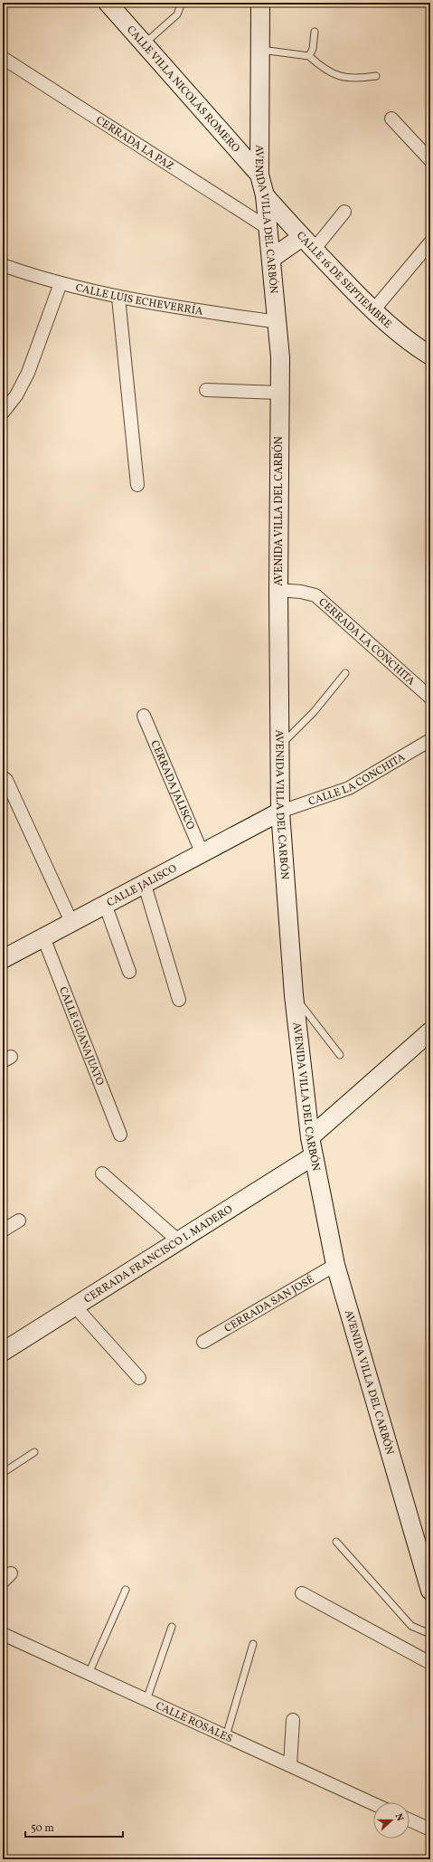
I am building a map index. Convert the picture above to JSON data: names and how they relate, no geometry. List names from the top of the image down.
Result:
{
  "streets": {
    "main road": [
      "CALLE VILLA NICOLÁS ROMERO",
      "AVENIDA VILLA DEL CARBÓN",
      "CALLE 16 DE SEPTIEMBRE",
      "CALLE JALISCO",
      "CERRADA FRANCISCO I. MADERO"
    ],
    "street": [
      "CERRADA LA PAZ",
      "CALLE LUIS ECHEVERRÍA",
      "CERRADA LA CONCHITA",
      "CALLE LA CONCHITA",
      "CERRADA JALISCO",
      "CALLE GUANAJUATO",
      "CERRADA SAN JOSÉ",
      "CALLE ROSALES"
    ]
  },
  "crossings": [
    ["CALLE VILLA NICOLÁS ROMERO", "AVENIDA VILLA DEL CARBÓN"],
    ["CERRADA LA PAZ", "AVENIDA VILLA DEL CARBÓN"],
    ["AVENIDA VILLA DEL CARBÓN", "CALLE 16 DE SEPTIEMBRE"],
    ["AVENIDA VILLA DEL CARBÓN", "CALLE LUIS ECHEVERRÍA"],
    ["AVENIDA VILLA DEL CARBÓN", "CERRADA LA CONCHITA"],
    ["AVENIDA VILLA DEL CARBÓN", "CALLE LA CONCHITA"],
    ["AVENIDA VILLA DEL CARBÓN", "CALLE JALISCO"],
    ["AVENIDA VILLA DEL CARBÓN", "CERRADA FRANCISCO I. MADERO"],
    ["AVENIDA VILLA DEL CARBÓN", "CERRADA SAN JOSÉ"],
    ["CALLE LA CONCHITA", "CALLE JALISCO"],
    ["CERRADA JALISCO", "CALLE JALISCO"],
    ["CALLE JALISCO", "CALLE GUANAJUATO"]
  ],
  "scale_bar": "50 m",
  "north": "right"
}
